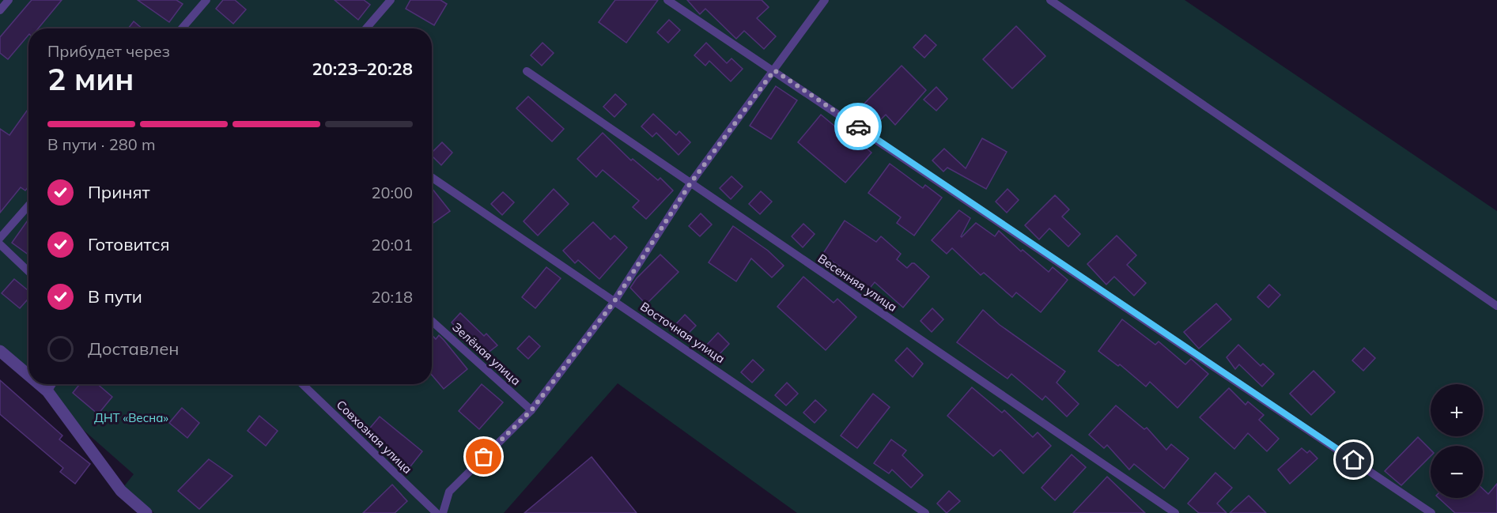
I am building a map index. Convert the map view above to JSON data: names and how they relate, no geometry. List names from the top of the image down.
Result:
{
  "streets": {
    "lane": [
      "Весенняя улица",
      "Восточная улица",
      "Зелёная улица",
      "Совхозная улица"
    ]
  },
  "parks": ["ДНТ «Весна»"],
  "page": {
    "heading": ["2 мин", "Прибудет через", "20:23–20:28"],
    "bar": "В пути · 280 m",
    "list": [
      ["Принят", "20:00"],
      ["Готовится", "20:01"],
      ["В пути", "20:18"],
      "Доставлен"
    ],
    "map_buttons": ["+", "−"]
  }
}
